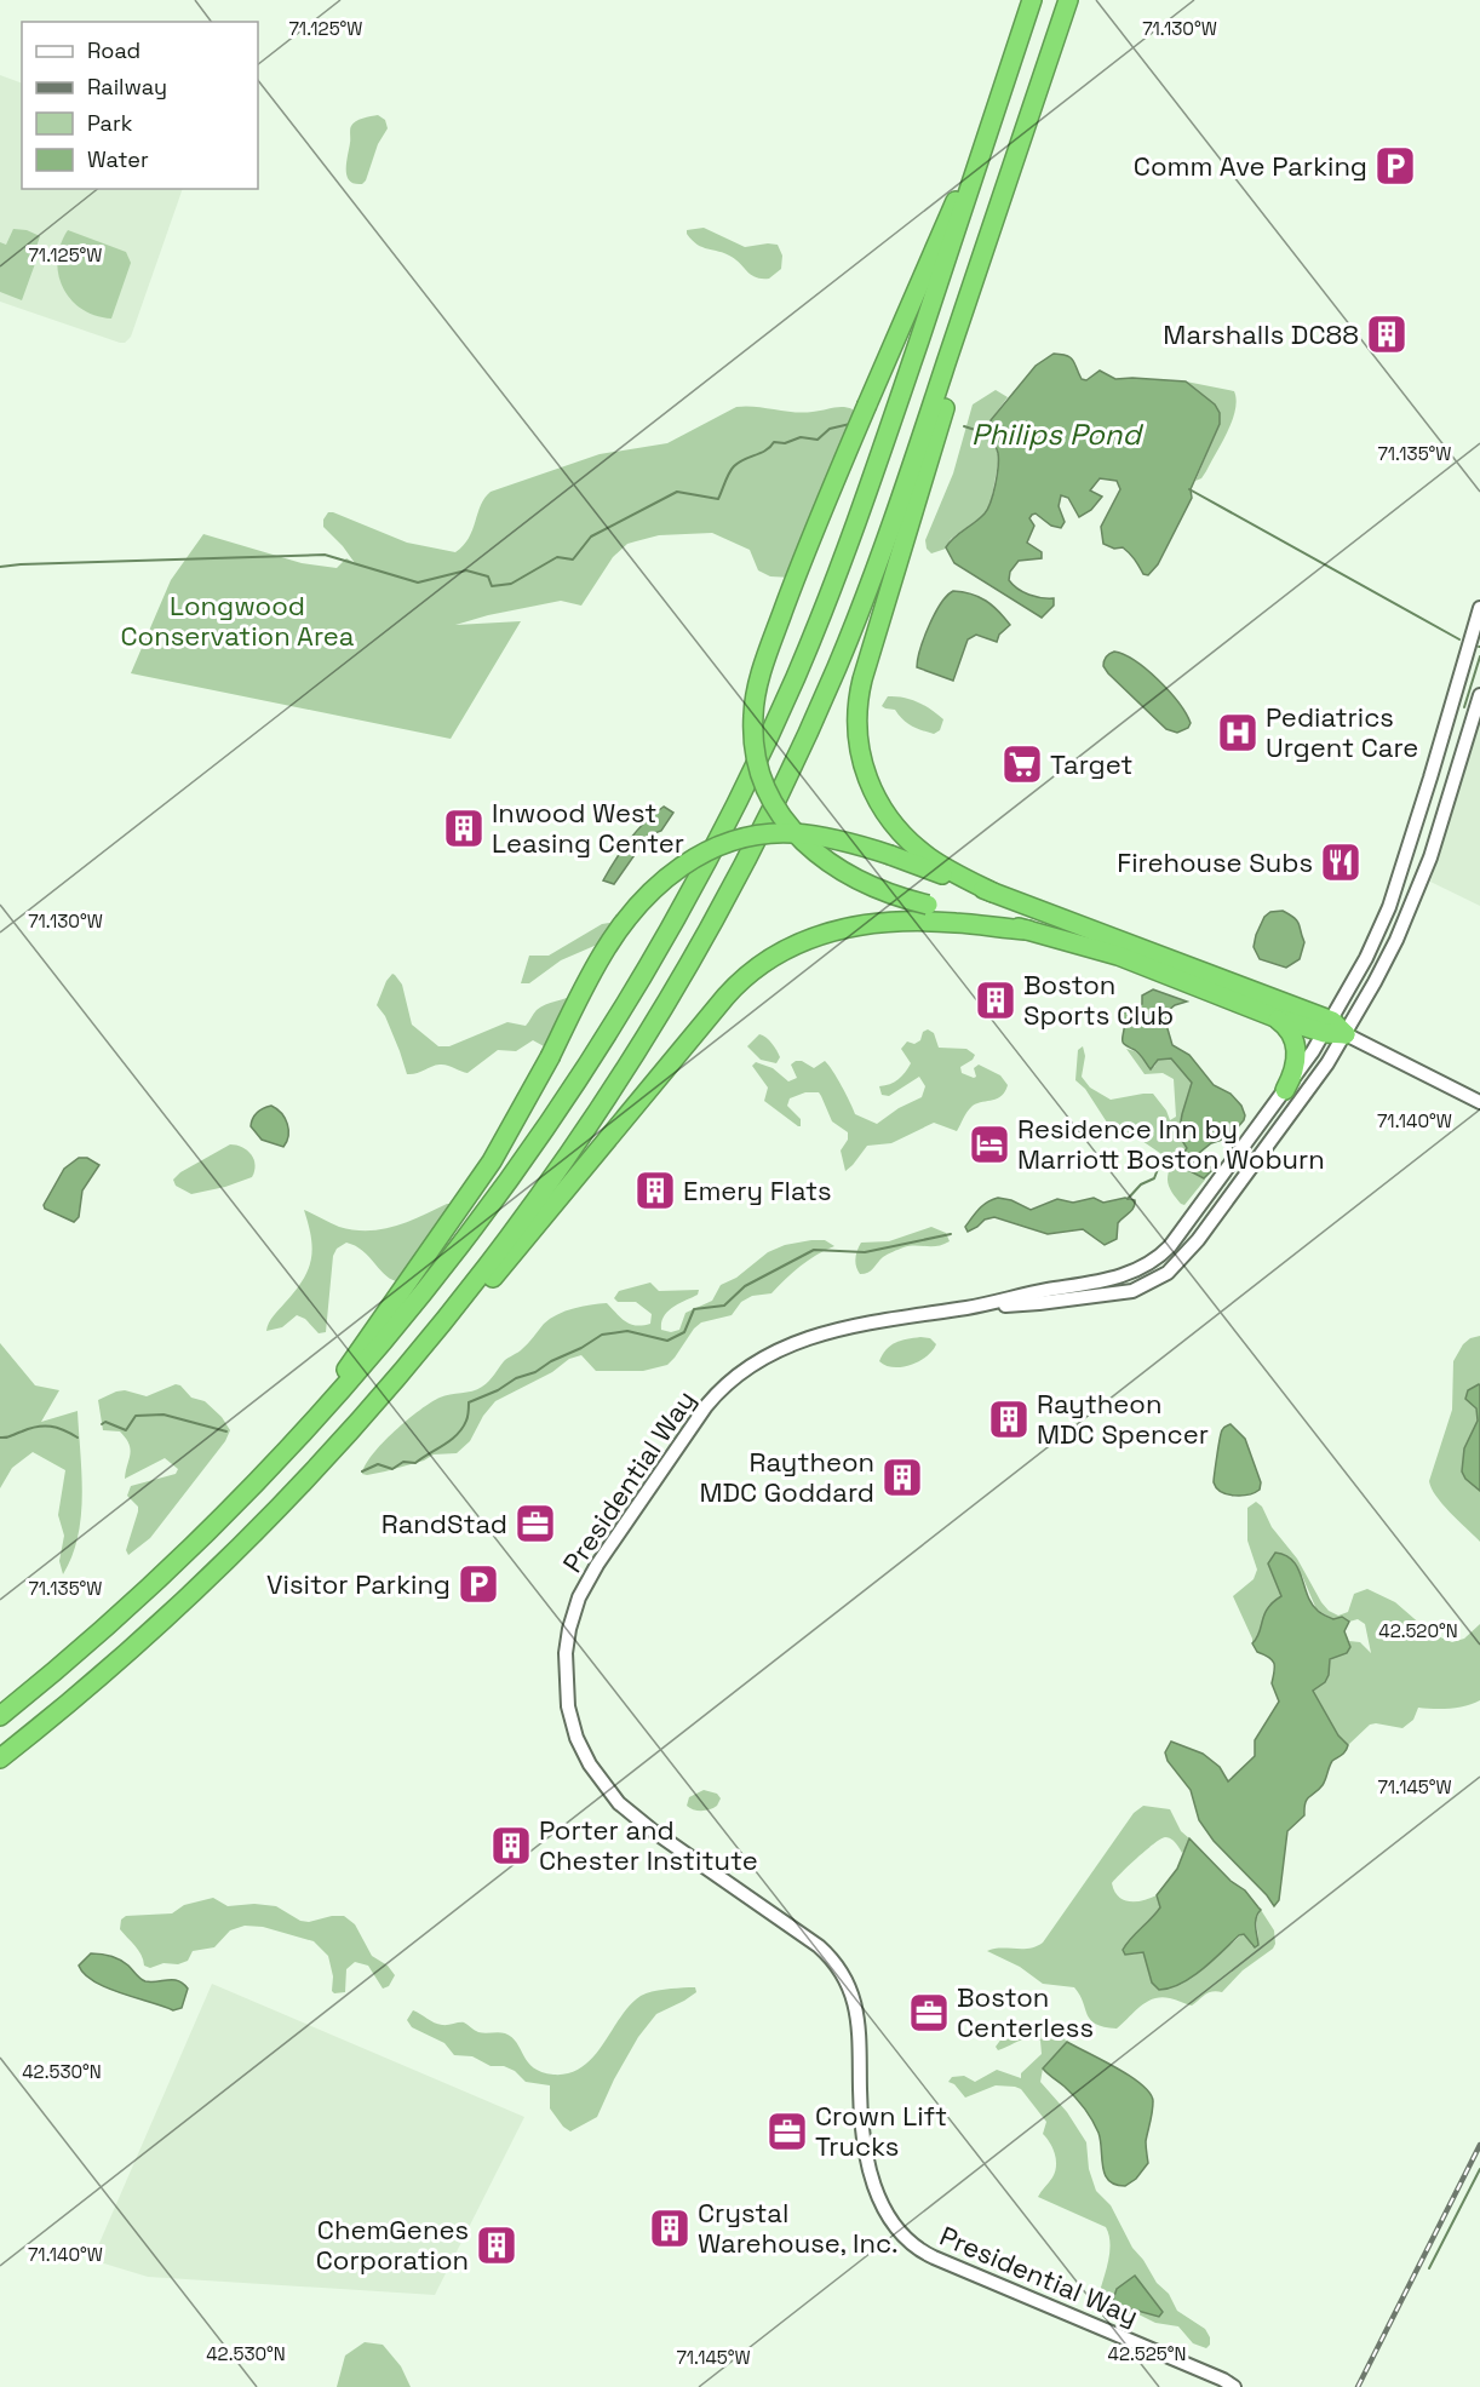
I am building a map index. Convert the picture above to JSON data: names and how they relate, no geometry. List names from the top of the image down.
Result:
{
  "streets": {
    "street": ["Presidential Way"]
  },
  "water": ["Philips Pond"],
  "parks": ["Longwood Conservation Area"],
  "places": {
    "parking": ["Comm Ave Parking", "Visitor Parking"],
    "building": [
      "Marshalls DC88",
      "Inwood West Leasing Center",
      "Boston Sports Club",
      "Emery Flats",
      "Raytheon MDC Spencer",
      "Raytheon MDC Goddard",
      "Porter and Chester Institute",
      "Crystal Warehouse, Inc.",
      "ChemGenes Corporation"
    ],
    "hospital": ["Pediatrics Urgent Care"],
    "supermarket": ["Target"],
    "restaurant": ["Firehouse Subs"],
    "hotel": ["Residence Inn by Marriott Boston Woburn"],
    "office": ["RandStad", "Boston Centerless", "Crown Lift Trucks"]
  },
  "legend": [
    "Road",
    "Railway",
    "Park",
    "Water"
  ],
  "coordinates": [
    "71.125°W",
    "71.130°W",
    "71.135°W",
    "71.140°W",
    "42.520°N",
    "71.145°W",
    "42.530°N",
    "42.525°N"
  ]
}
